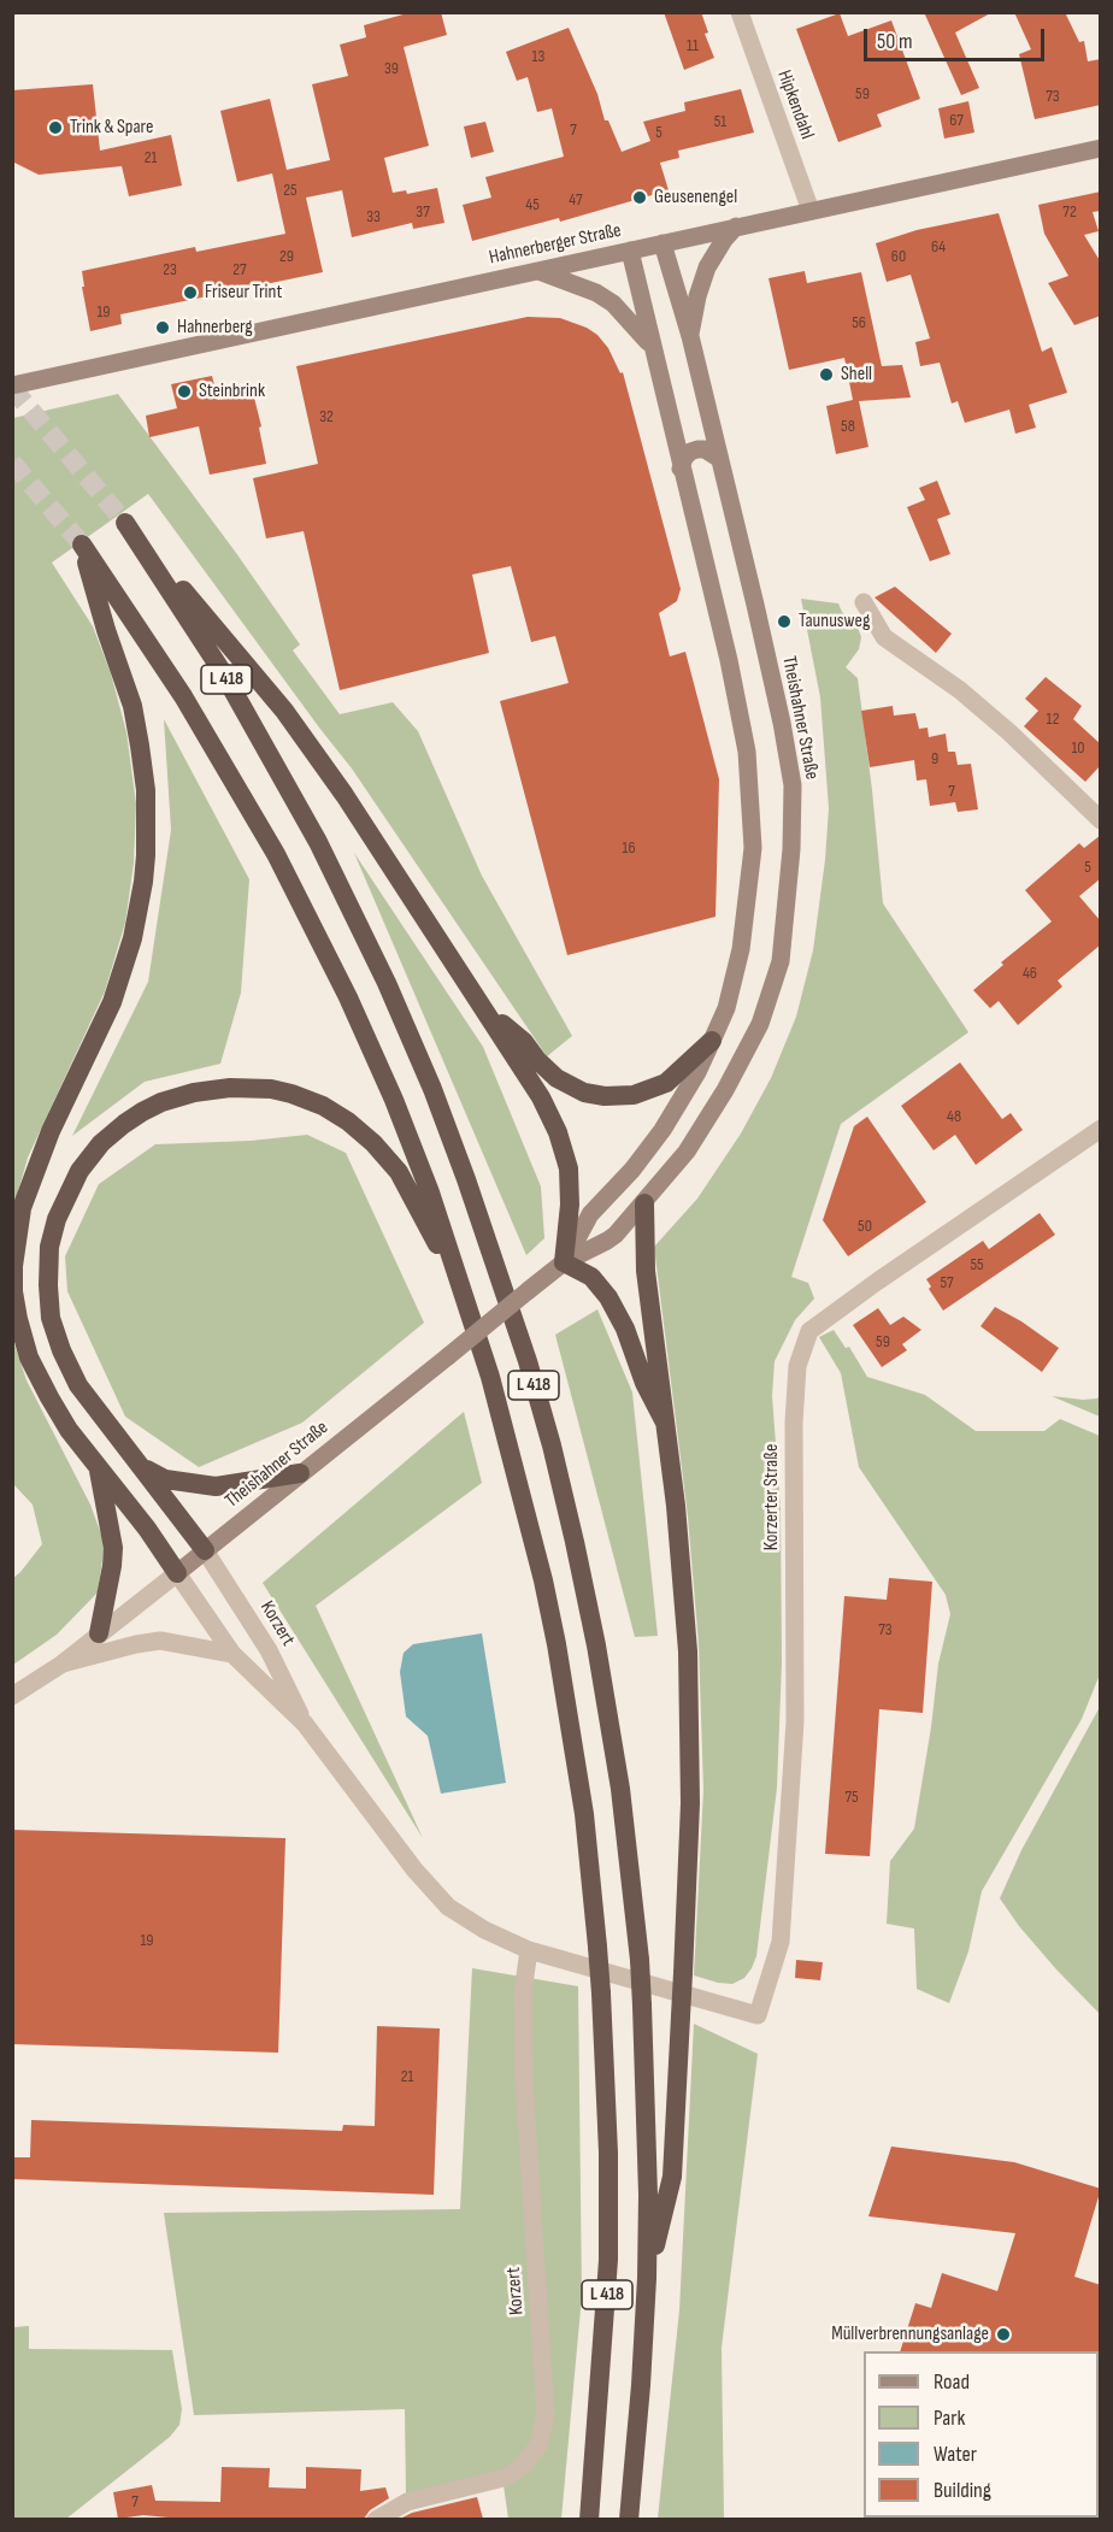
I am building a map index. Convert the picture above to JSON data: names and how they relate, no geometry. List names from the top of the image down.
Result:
{
  "streets": {
    "highway": ["L 418"],
    "main road": ["Hahnerberger Straße", "Theishahner Straße"],
    "street": ["Hipkendahl", "Korzerter Straße", "Korzert"]
  },
  "crossings": [
    ["Hipkendahl", "Hahnerberger Straße"],
    ["Hahnerberger Straße", "Theishahner Straße"],
    ["L 418", "Theishahner Straße"],
    ["L 418", "Korzert"],
    ["Theishahner Straße", "Korzert"],
    ["Korzerter Straße", "Korzert"]
  ],
  "places": [
    "Trink & Spare",
    "Geusenengel",
    "Friseur Trint",
    "Hahnerberg",
    "Shell",
    "Steinbrink",
    "Taunusweg",
    "Müllverbrennungsanlage"
  ],
  "house_numbers": [
    "11",
    "13",
    "39",
    "59",
    "73",
    "67",
    "51",
    "7",
    "5",
    "21",
    "25",
    "47",
    "45",
    "37",
    "72",
    "33",
    "64",
    "29",
    "60",
    "23",
    "27",
    "19",
    "56",
    "32",
    "58",
    "12",
    "10",
    "9",
    "7",
    "16",
    "5",
    "46",
    "48",
    "50",
    "55",
    "57",
    "59",
    "73",
    "75",
    "19",
    "21",
    "7"
  ],
  "legend": [
    "Road",
    "Park",
    "Water",
    "Building"
  ],
  "scale_bar": "50 m"
}
